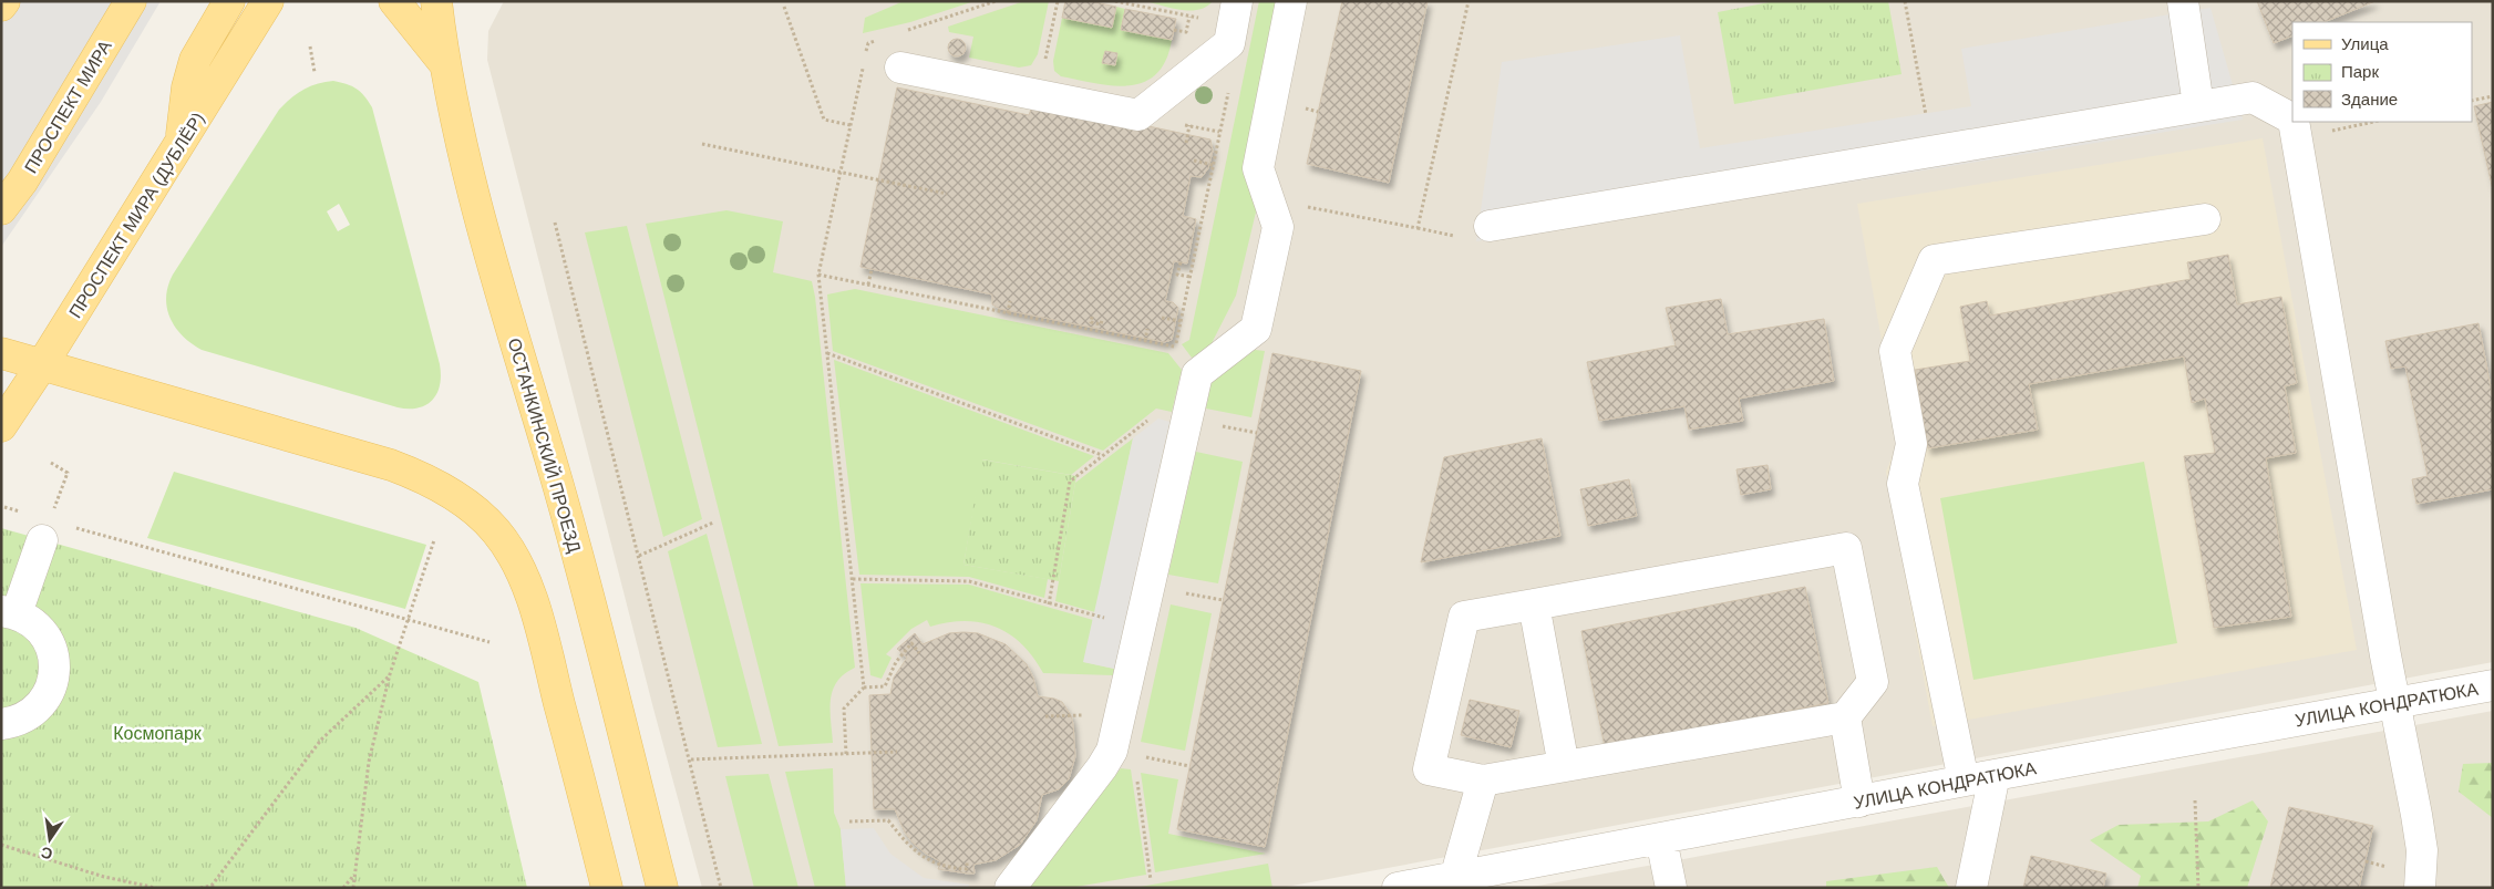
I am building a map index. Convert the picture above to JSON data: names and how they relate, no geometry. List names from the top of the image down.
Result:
{
  "streets": {
    "main road": ["ПРОСПЕКТ МИРА", "ПРОСПЕКТ МИРА (ДУБЛЁР)", "ОСТАНКИНСКИЙ ПРОЕЗД"],
    "street": ["УЛИЦА КОНДРАТЮКА"]
  },
  "parks": ["Космопарк"],
  "legend": ["Улица", "Парк", "Здание"],
  "north": "bottom"
}
